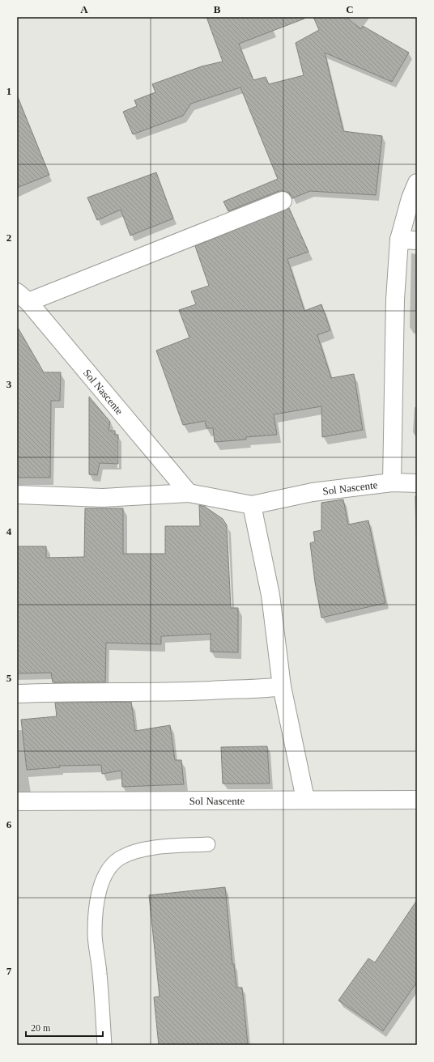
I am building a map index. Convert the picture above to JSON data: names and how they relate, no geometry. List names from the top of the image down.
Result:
{
  "streets": {
    "street": ["Sol Nascente"]
  },
  "scale_bar": "20 m",
  "grid": {
    "columns": ["A", "B", "C"],
    "rows": [
      "1",
      "2",
      "3",
      "4",
      "5",
      "6",
      "7"
    ]
  }
}
